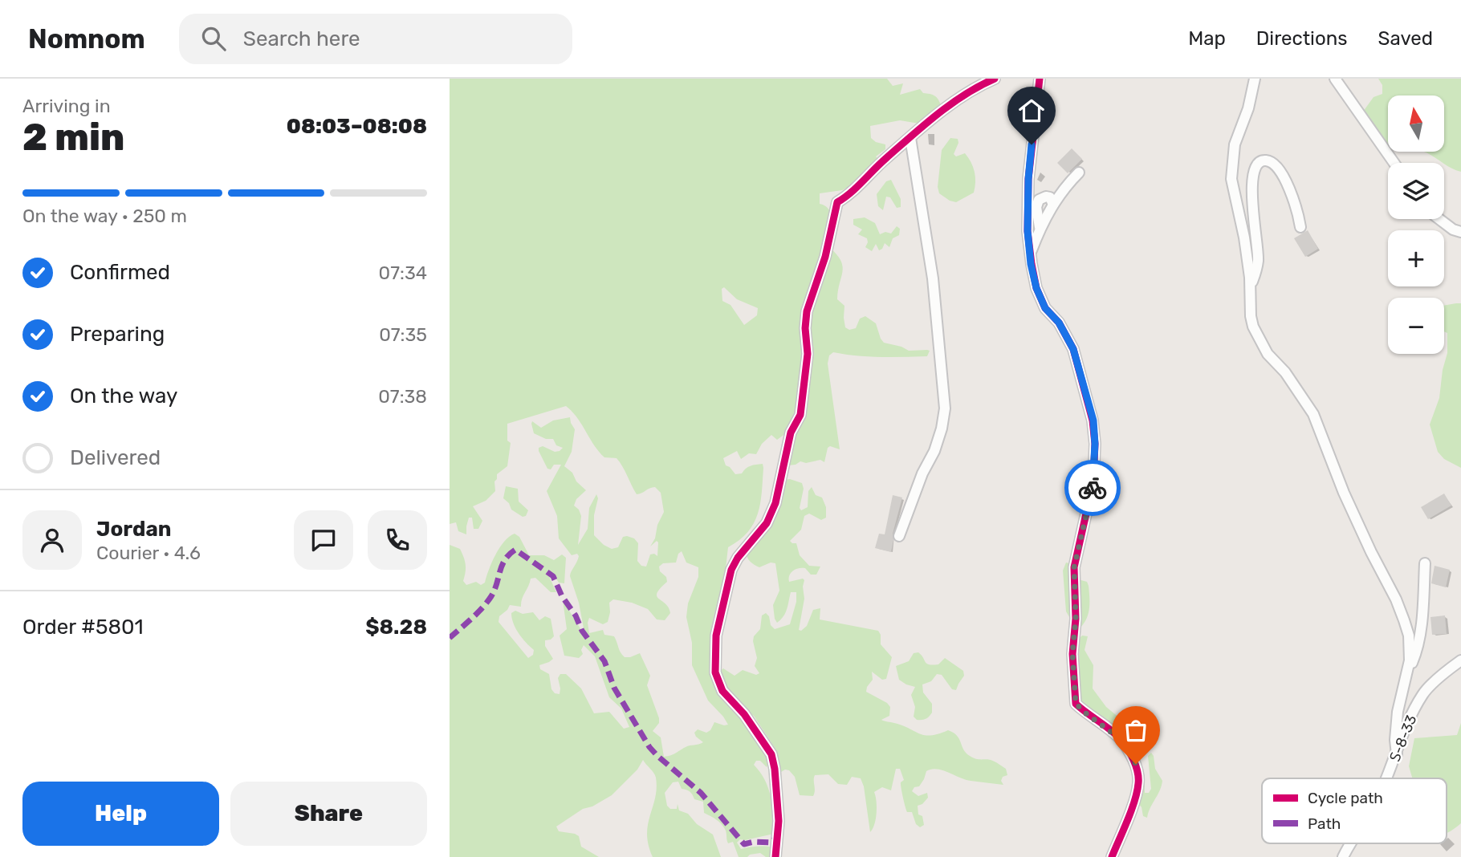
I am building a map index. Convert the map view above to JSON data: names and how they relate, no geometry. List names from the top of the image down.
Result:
{
  "streets": {
    "street": ["Տ-8-33"]
  },
  "legend": ["Cycle path", "Path"],
  "north": "top",
  "page": {
    "header": "Nomnom",
    "search": "Search here",
    "nav": ["Map", "Directions", "Saved"],
    "heading": ["2 min", "Arriving in", "08:03–08:08"],
    "panel": [
      "Jordan",
      "Courier · 4.6",
      "Order #5801",
      "$8.28"
    ],
    "map_buttons": ["+", "−"],
    "bar": "On the way · 250 m",
    "list": [
      ["Confirmed", "07:34"],
      ["Preparing", "07:35"],
      ["On the way", "07:38"],
      "Delivered"
    ],
    "buttons": ["Help", "Share"]
  }
}
